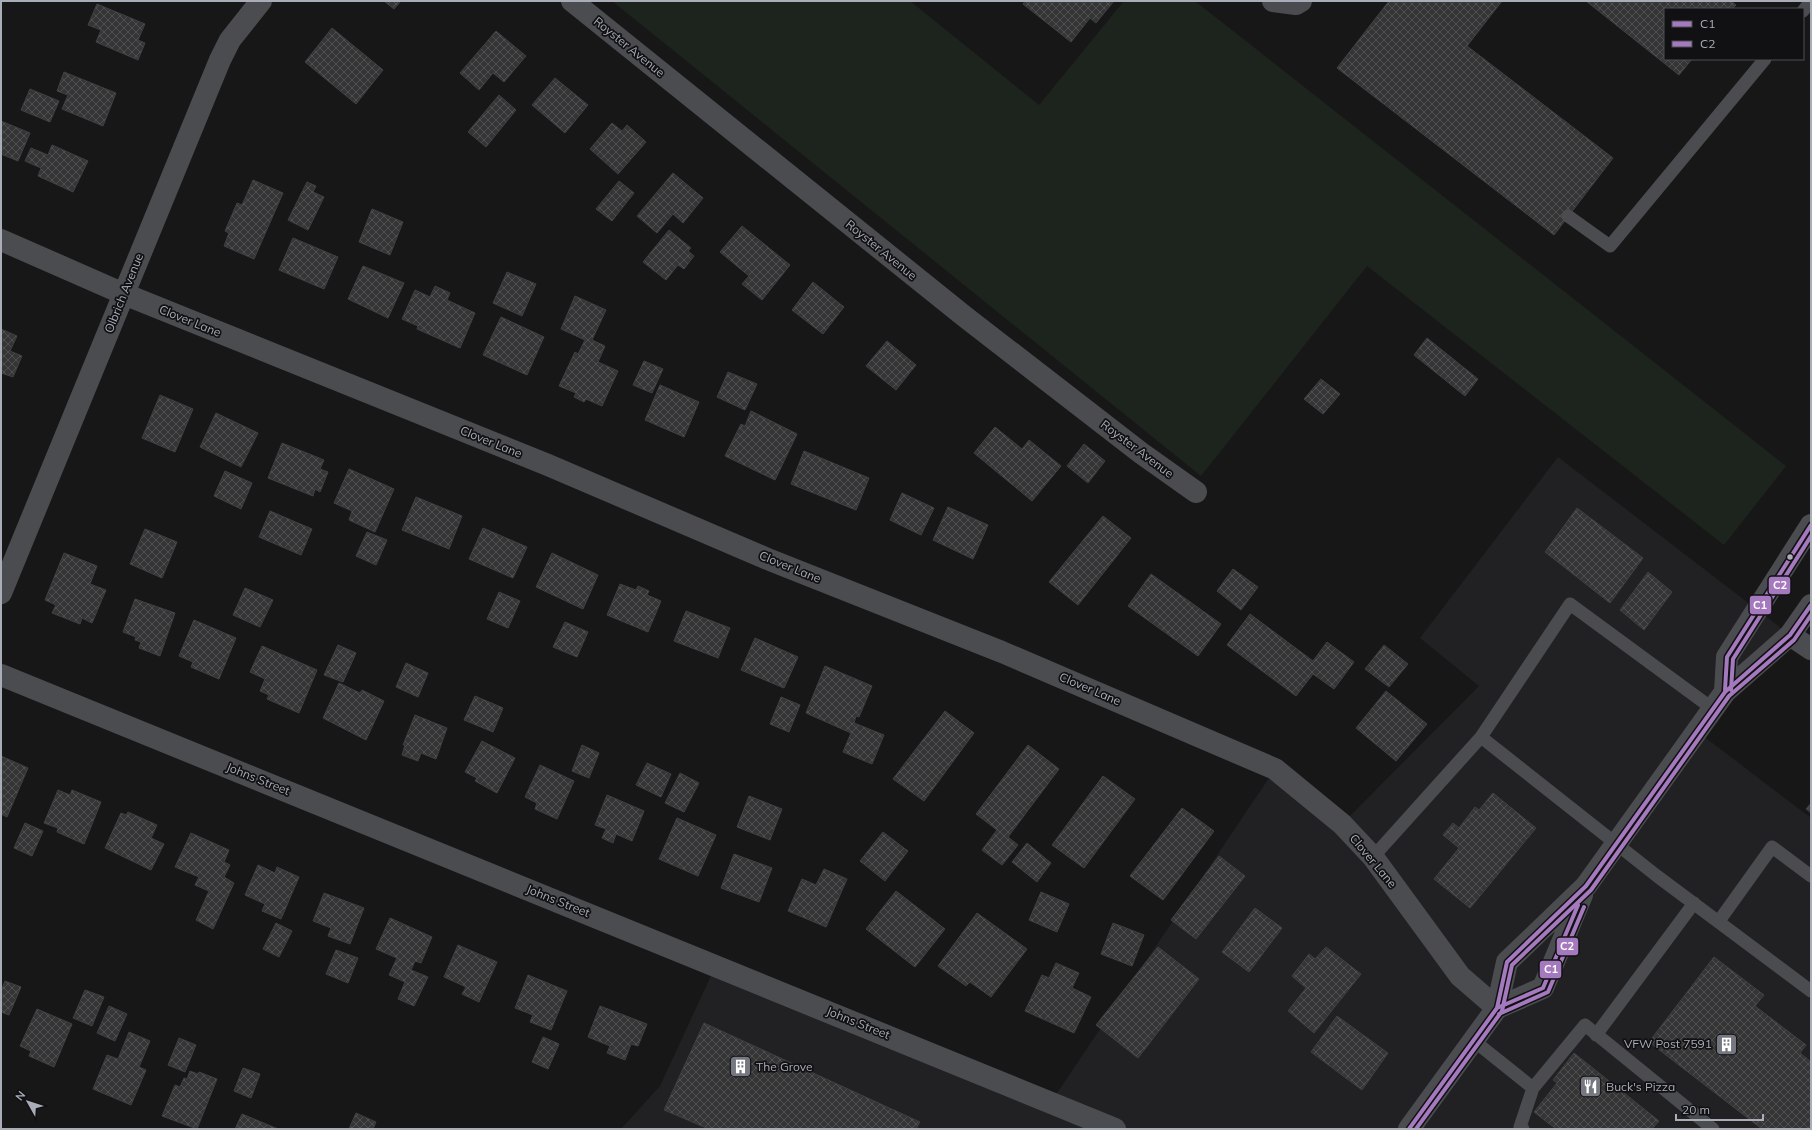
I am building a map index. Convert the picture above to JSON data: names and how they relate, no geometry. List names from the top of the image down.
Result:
{
  "streets": {
    "street": [
      "Royster Avenue",
      "Olbrich Avenue",
      "Clover Lane",
      "Johns Street"
    ]
  },
  "crossings": [
    ["Olbrich Avenue", "Clover Lane"]
  ],
  "places": {
    "building": ["VFW Post 7591", "The Grove"],
    "restaurant": ["Buck's Pizza"]
  },
  "lines": ["transit line C1", "transit line C2"],
  "legend": ["C1", "C2"],
  "scale_bar": "20 m",
  "north": "top left"
}
